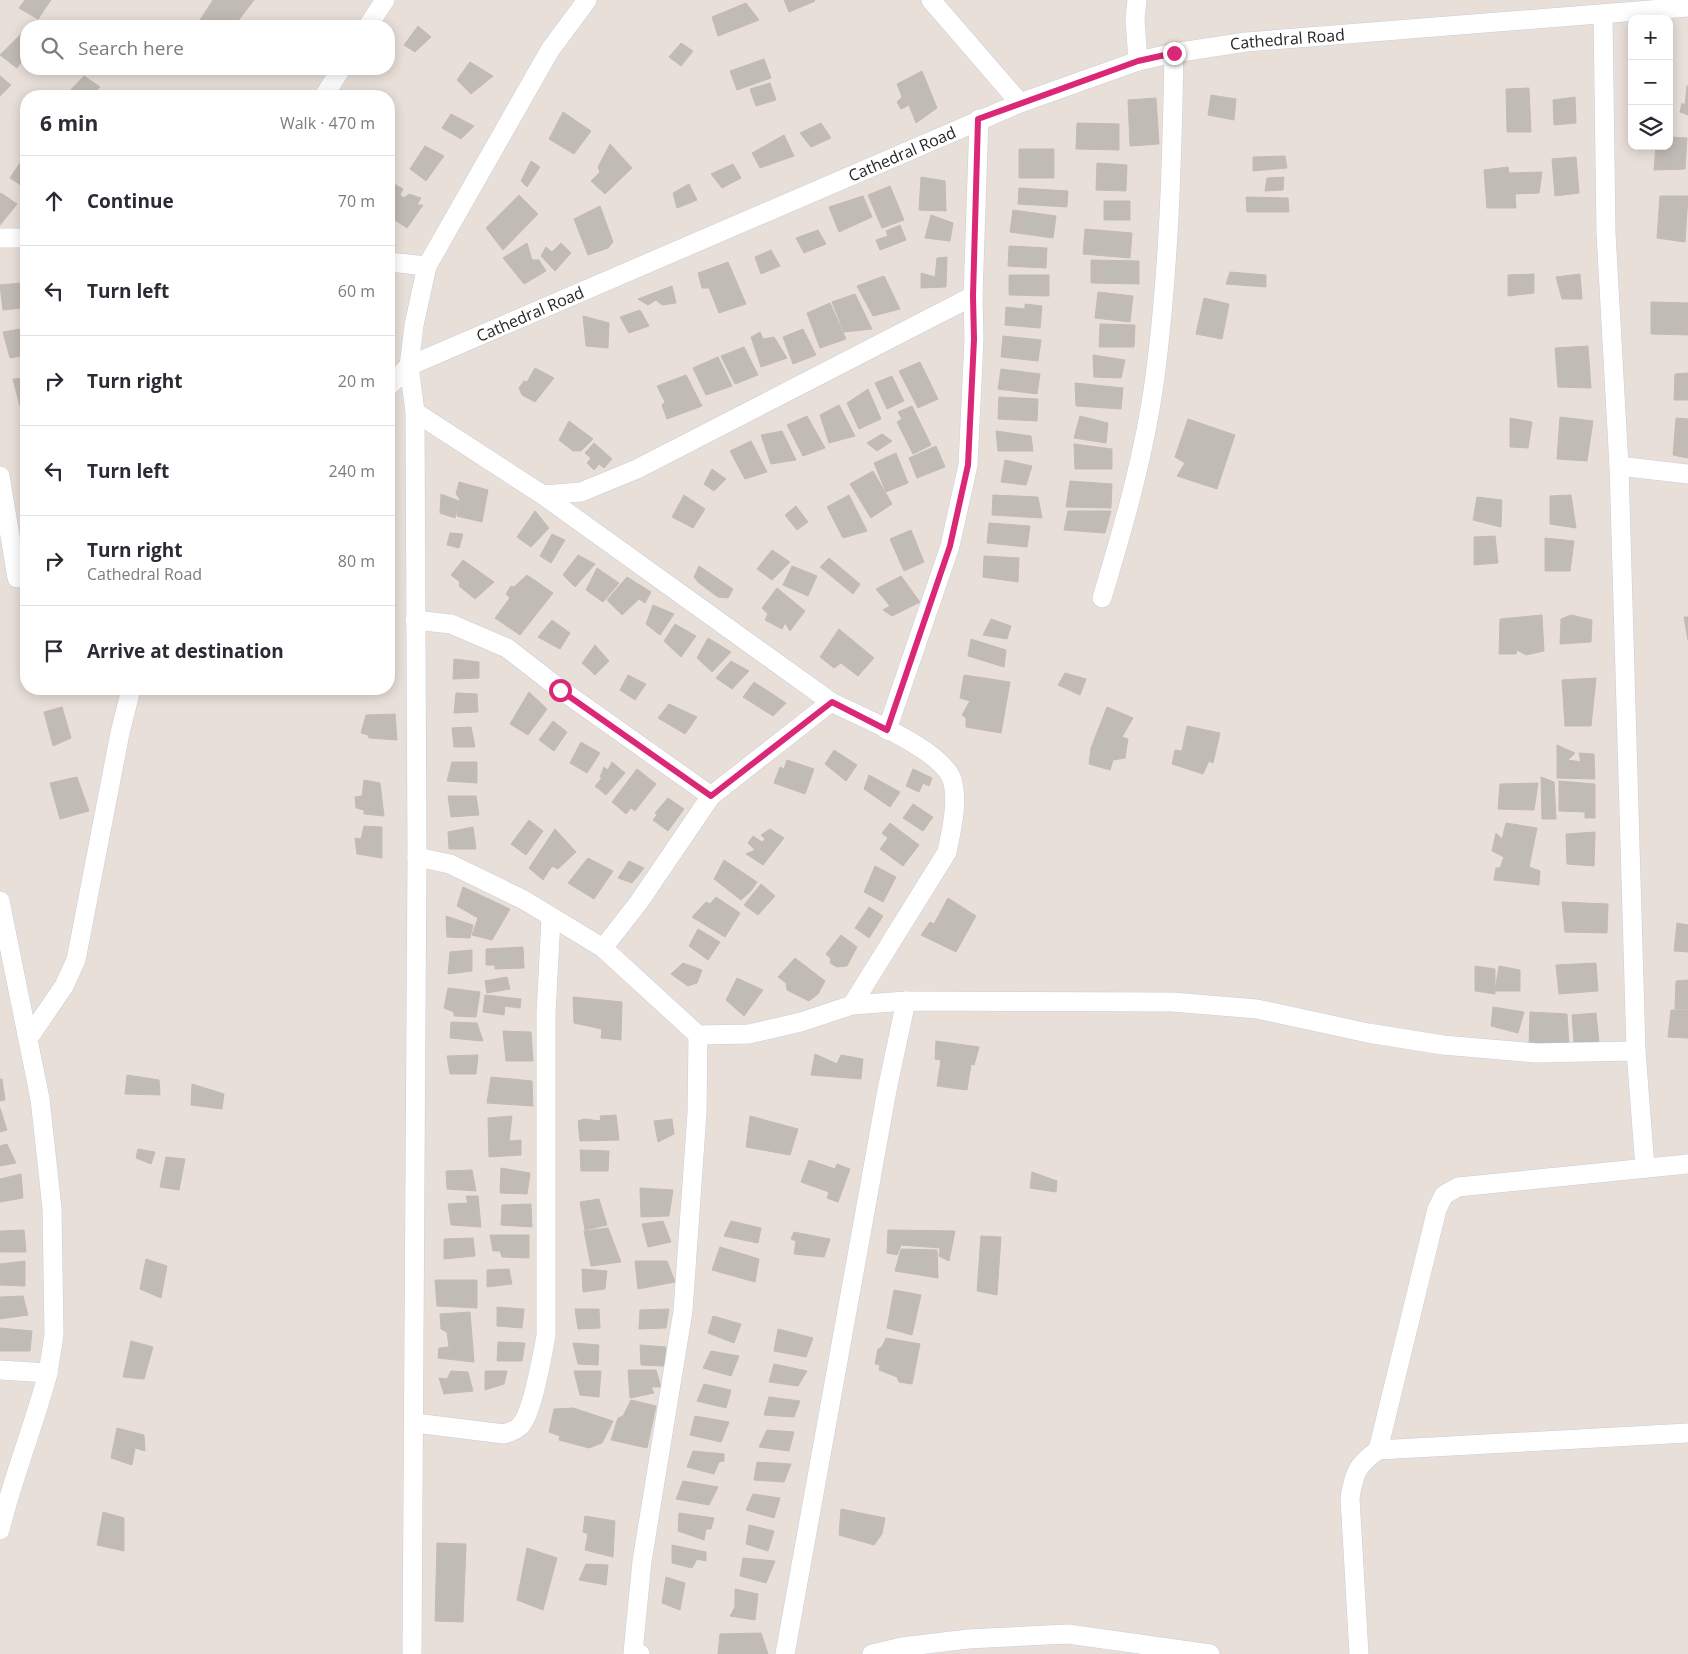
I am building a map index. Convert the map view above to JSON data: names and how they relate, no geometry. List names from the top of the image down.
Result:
{
  "streets": {
    "street": ["Cathedral Road"]
  },
  "page": {
    "map_buttons": ["+", "−"],
    "search": "Search here",
    "heading": ["6 min", "Walk · 470 m"],
    "list": [
      ["Continue", "70 m"],
      ["Turn left", "60 m"],
      ["Turn right", "20 m"],
      ["Turn left", "240 m"],
      ["Turn right", "Cathedral Road", "80 m"],
      "Arrive at destination"
    ]
  }
}
